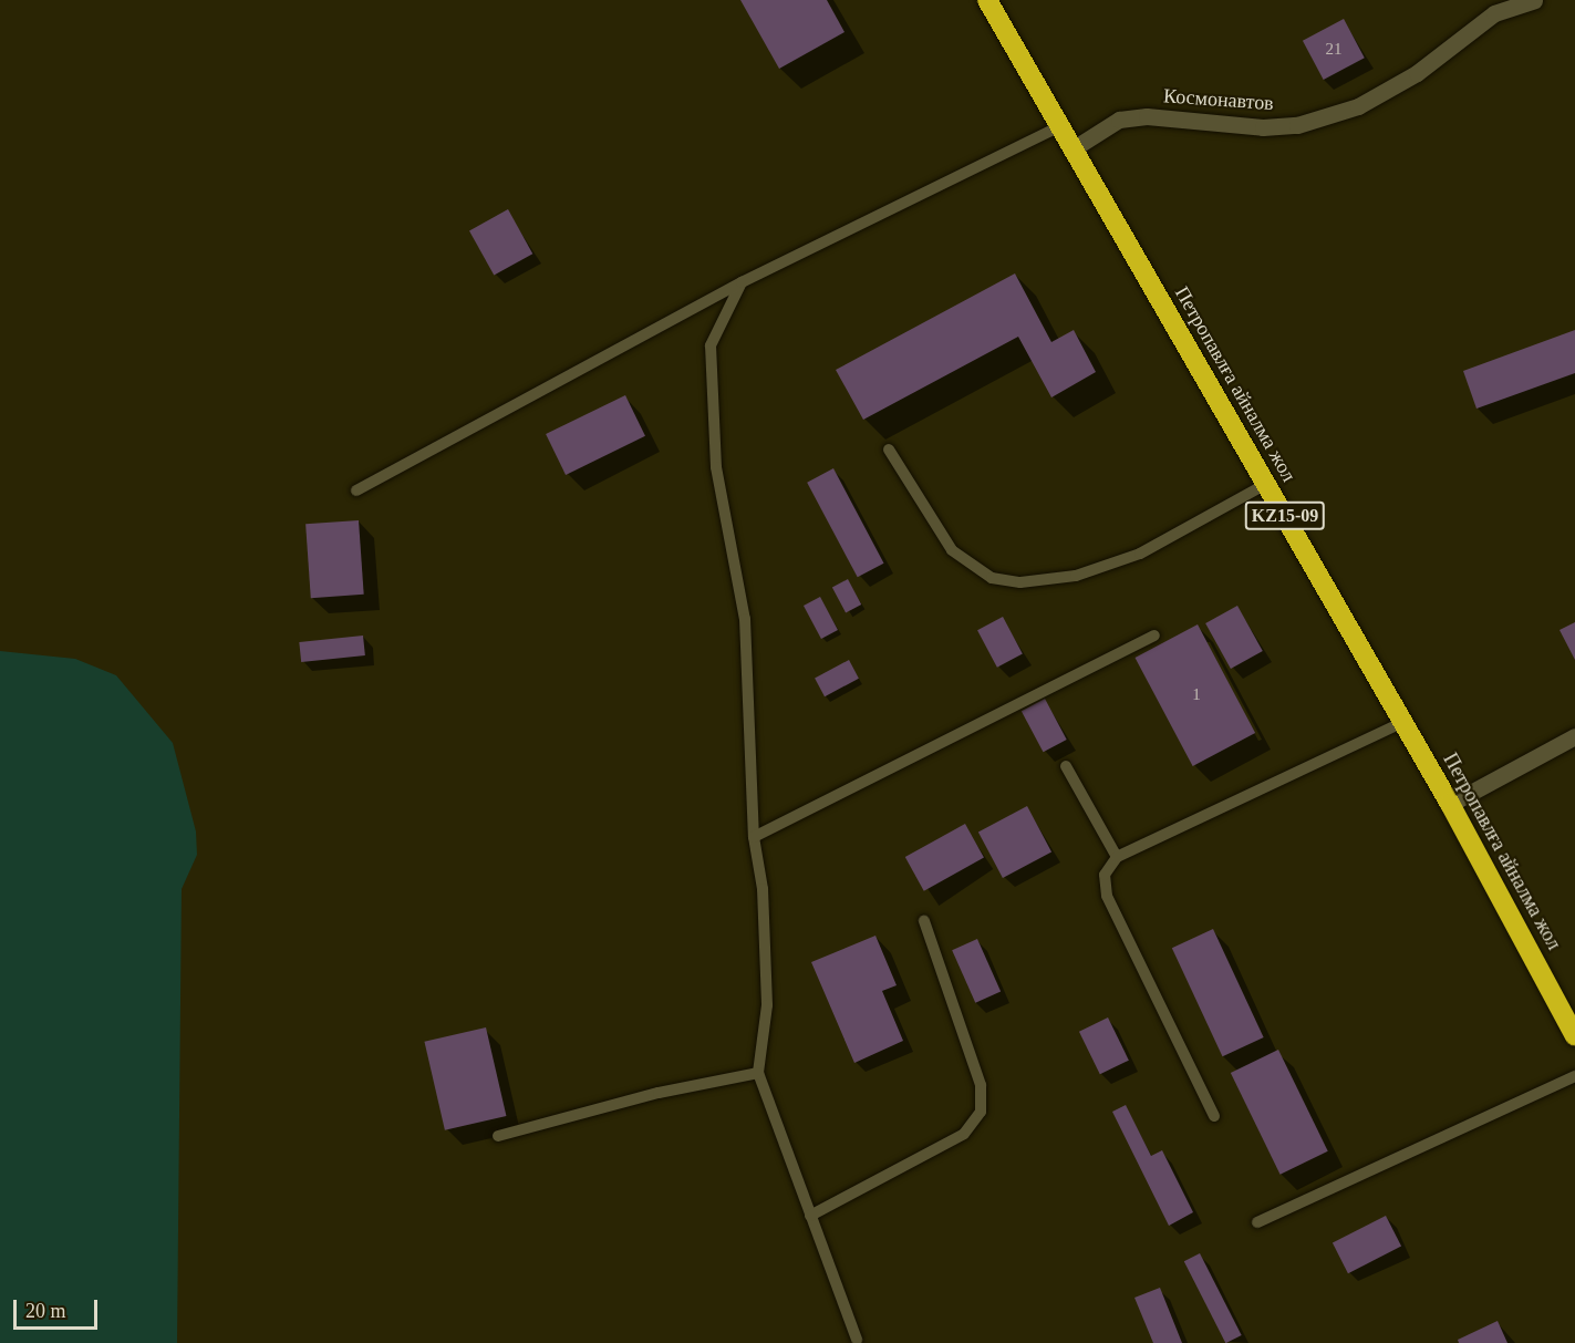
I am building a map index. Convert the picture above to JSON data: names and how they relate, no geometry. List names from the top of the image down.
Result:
{
  "streets": {
    "highway": ["Петропавлға айналма жол", "KZ15-09"],
    "street": ["Космонавтов"]
  },
  "crossings": [
    ["Космонавтов", "Петропавлға айналма жол"]
  ],
  "house_numbers": ["21", "1"],
  "scale_bar": "20 m"
}
